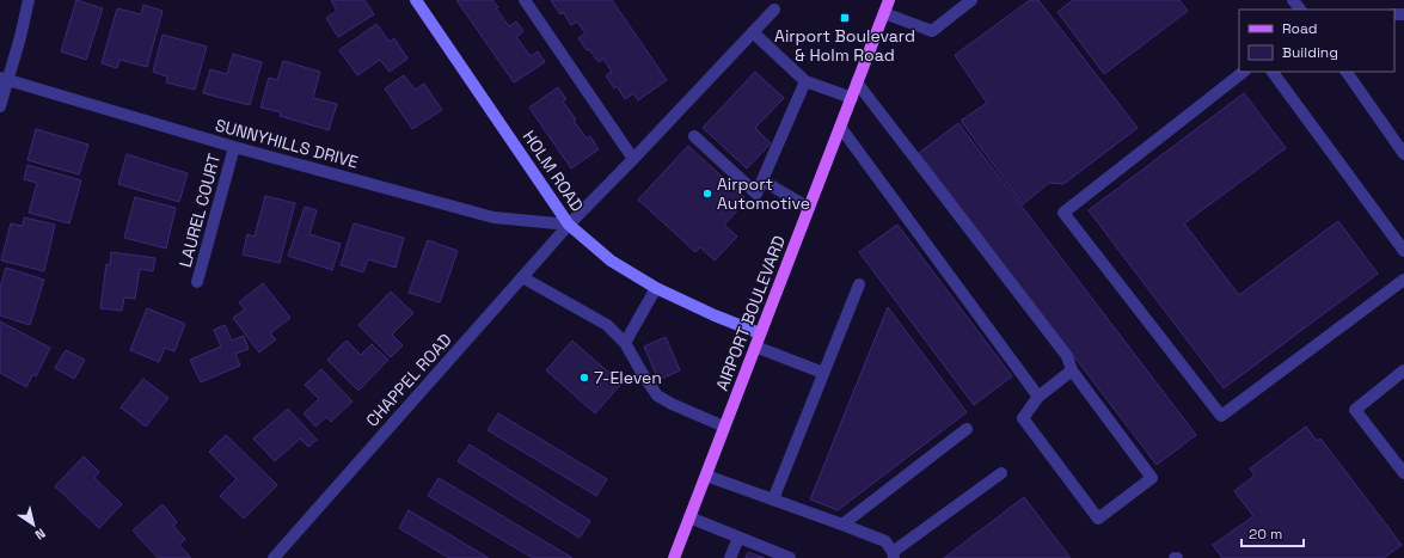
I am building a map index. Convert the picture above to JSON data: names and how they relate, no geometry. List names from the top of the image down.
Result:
{
  "streets": {
    "main road": ["AIRPORT BOULEVARD"],
    "street": [
      "SUNNYHILLS DRIVE",
      "HOLM ROAD",
      "LAUREL COURT",
      "CHAPPEL ROAD"
    ]
  },
  "crossings": [
    ["SUNNYHILLS DRIVE", "HOLM ROAD"],
    ["SUNNYHILLS DRIVE", "LAUREL COURT"],
    ["SUNNYHILLS DRIVE", "CHAPPEL ROAD"],
    ["HOLM ROAD", "AIRPORT BOULEVARD"],
    ["HOLM ROAD", "CHAPPEL ROAD"]
  ],
  "places": {
    "transit": ["Airport Boulevard & Holm Road"],
    "other": ["Airport Automotive", "7-Eleven"]
  },
  "legend": ["Road", "Building"],
  "scale_bar": "20 m",
  "north": "bottom right"
}
